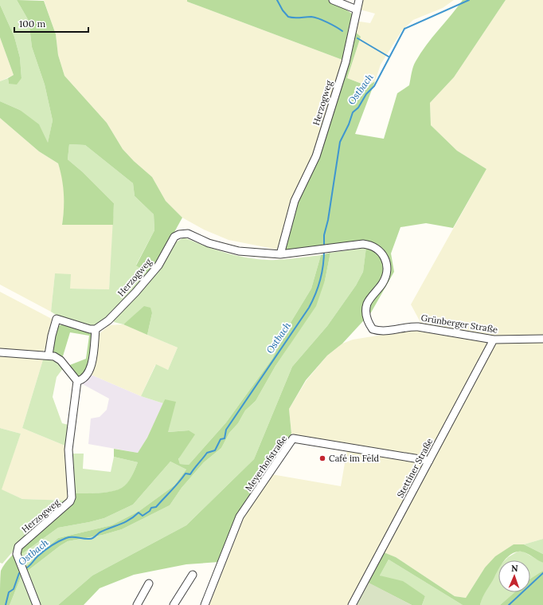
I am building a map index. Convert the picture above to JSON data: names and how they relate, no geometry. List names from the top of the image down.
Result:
{
  "streets": {
    "street": [
      "Herzogweg",
      "Grünberger Straße",
      "Meyerhofstraße",
      "Stettiner Straße"
    ]
  },
  "crossings": [
    ["Herzogweg", "Grünberger Straße"],
    ["Grünberger Straße", "Stettiner Straße"],
    ["Meyerhofstraße", "Stettiner Straße"]
  ],
  "water": ["Ostbach"],
  "places": ["Café im Feld"],
  "scale_bar": "100 m",
  "north": "top"
}
